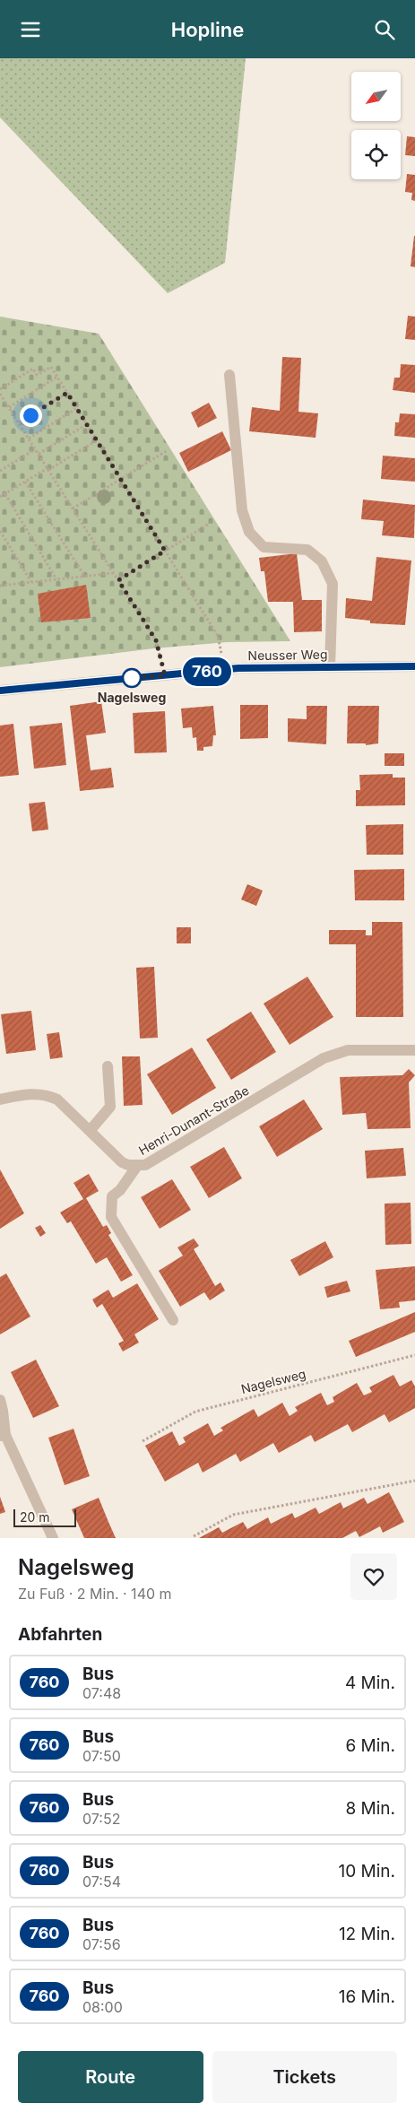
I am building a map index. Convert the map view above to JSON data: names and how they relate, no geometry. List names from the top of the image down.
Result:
{
  "streets": {
    "street": ["Neusser Weg", "Henri-Dunant-Straße"],
    "path": ["Nagelsweg"]
  },
  "places": ["Nagelsweg"],
  "lines": ["bus line 760"],
  "scale_bar": "20 m",
  "north": "bottom left",
  "page": {
    "header": "Hopline",
    "on_map": "760",
    "scale": "20 m",
    "heading": [
      ["Nagelsweg", "Zu Fuß · 2 Min. · 140 m"],
      "Abfahrten"
    ],
    "list": [
      {
        "mark": "760",
        "name": "Bus",
        "note": "07:48",
        "value": "4 Min."
      },
      {
        "mark": "760",
        "name": "Bus",
        "note": "07:50",
        "value": "6 Min."
      },
      {
        "mark": "760",
        "name": "Bus",
        "note": "07:52",
        "value": "8 Min."
      },
      {
        "mark": "760",
        "name": "Bus",
        "note": "07:54",
        "value": "10 Min."
      },
      {
        "mark": "760",
        "name": "Bus",
        "note": "07:56",
        "value": "12 Min."
      },
      {
        "mark": "760",
        "name": "Bus",
        "note": "08:00",
        "value": "16 Min."
      }
    ],
    "buttons": ["Route", "Tickets"]
  }
}
